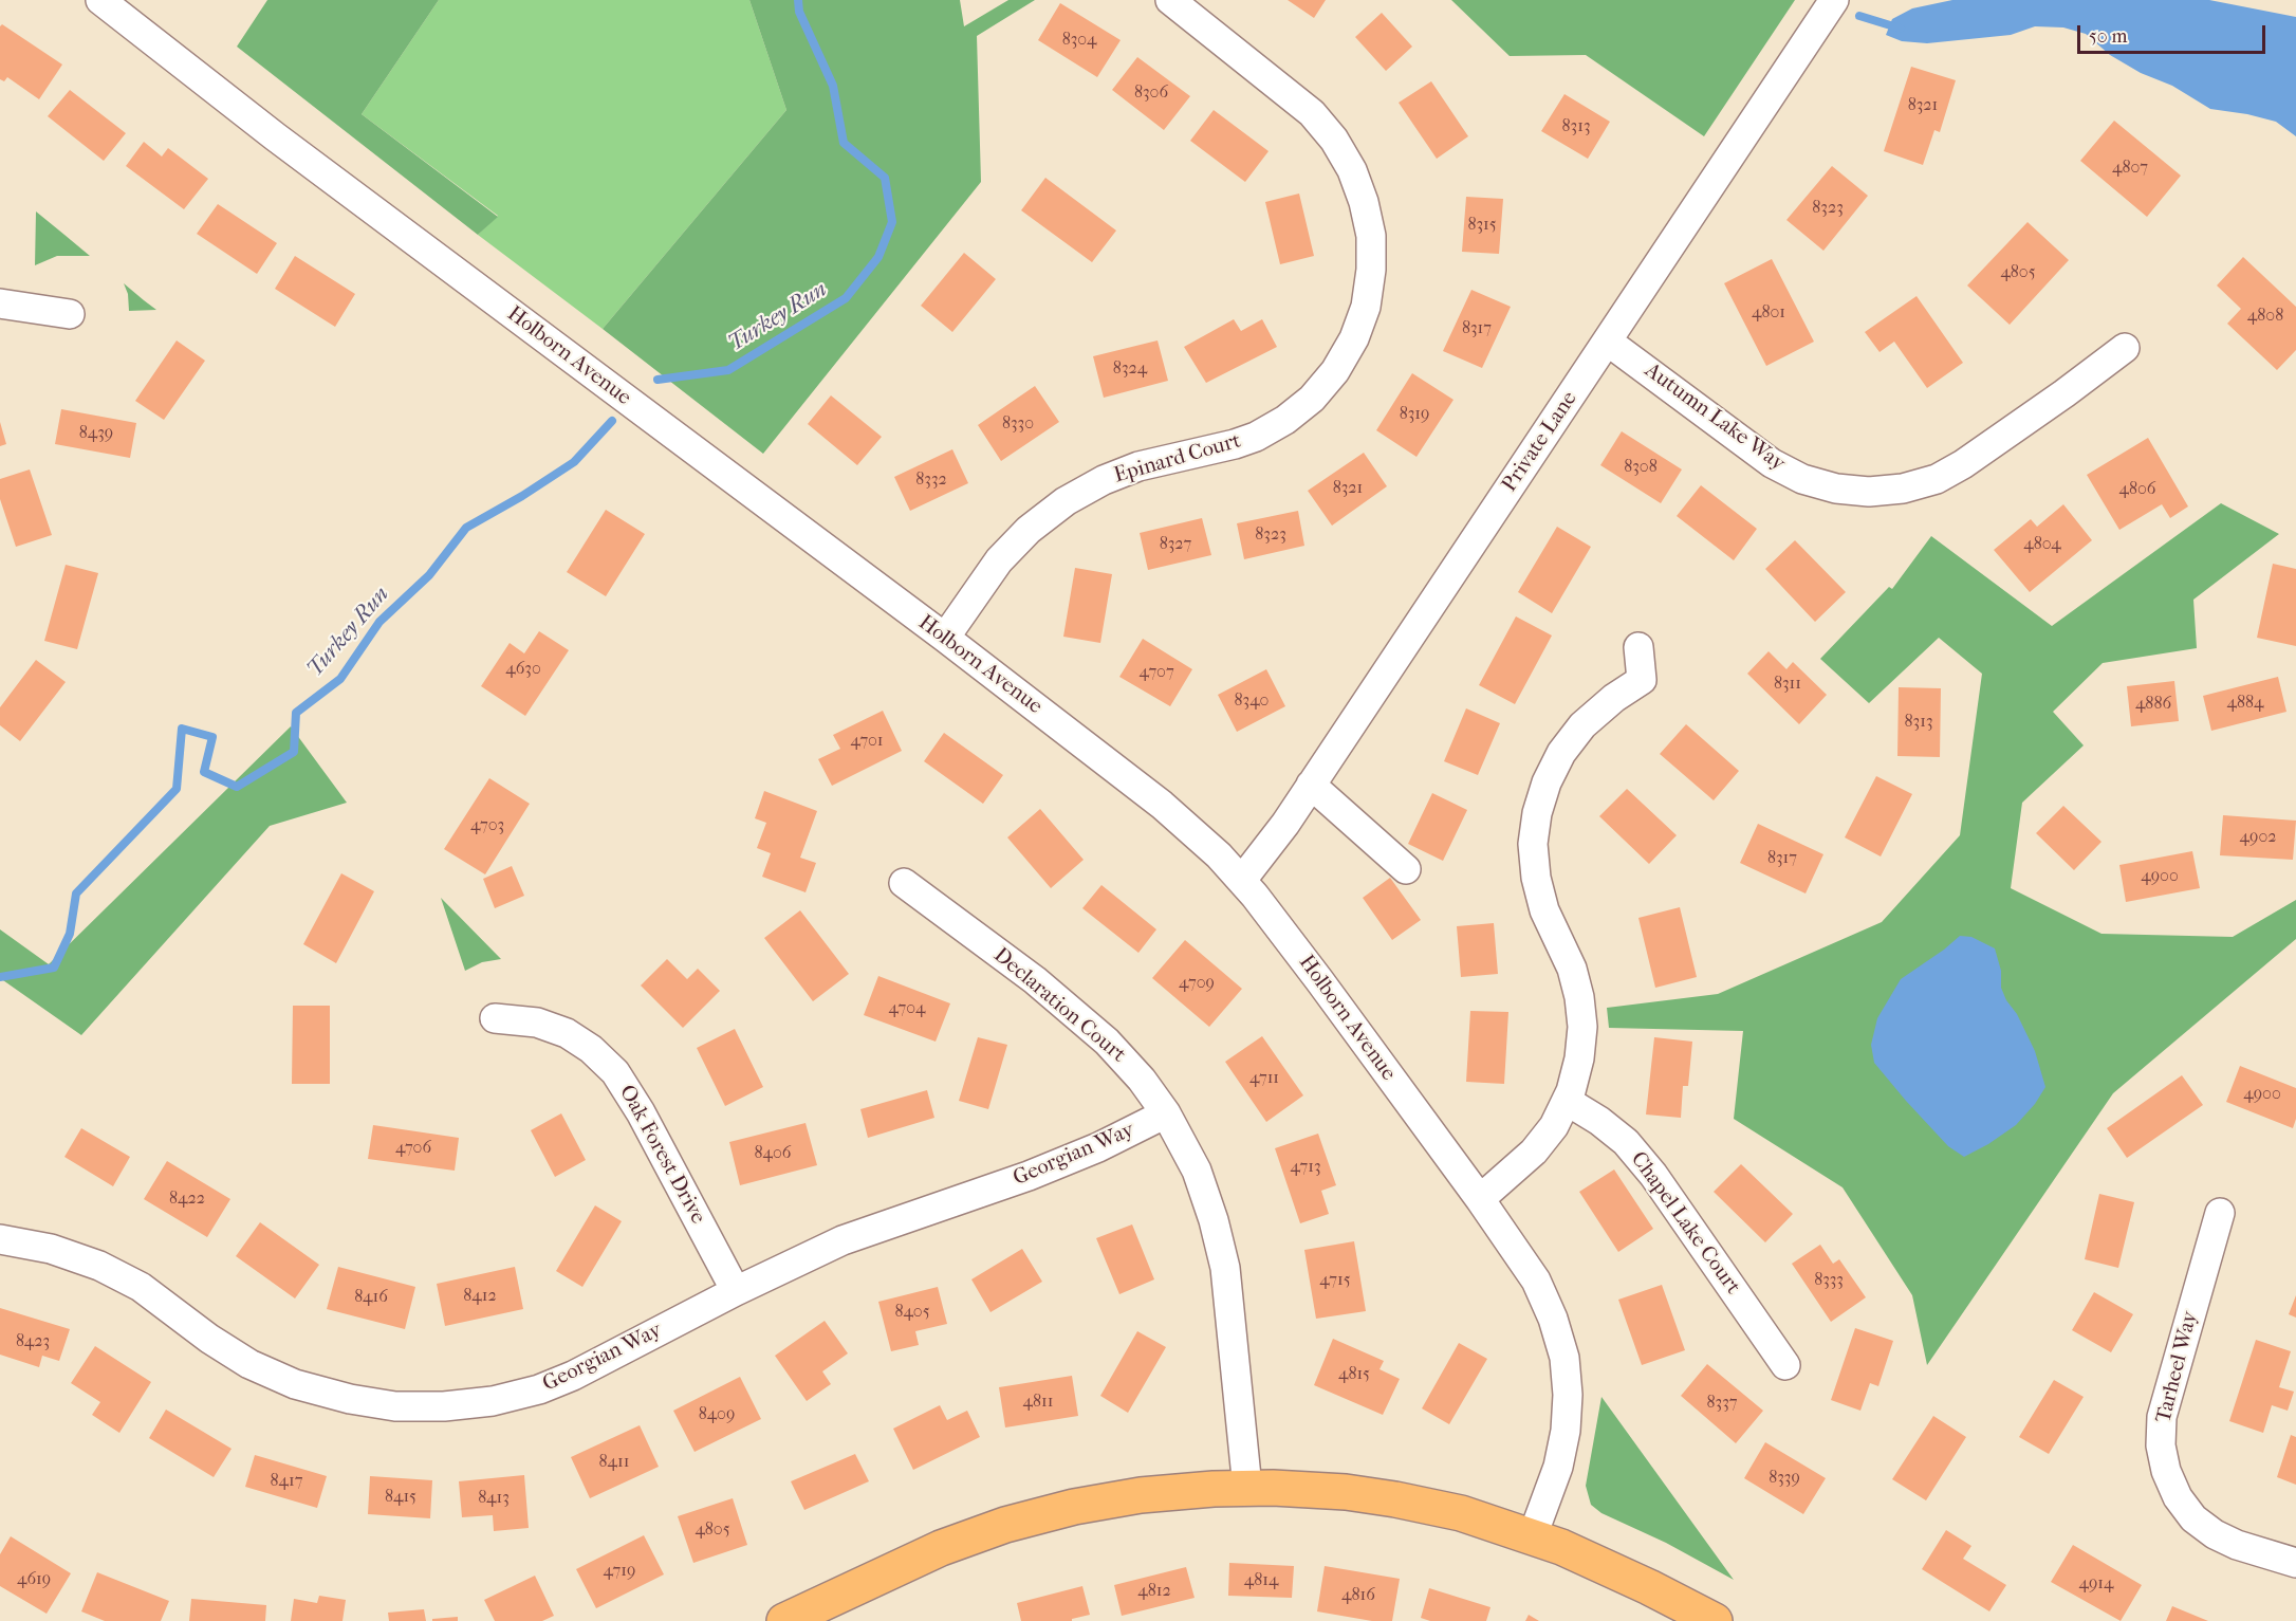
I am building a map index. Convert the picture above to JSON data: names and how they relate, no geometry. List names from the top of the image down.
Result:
{
  "streets": {
    "street": [
      "Holborn Avenue",
      "Autumn Lake Way",
      "Private Lane",
      "Epinard Court",
      "Declaration Court",
      "Oak Forest Drive",
      "Georgian Way",
      "Chapel Lake Court",
      "Tarheel Way"
    ]
  },
  "crossings": [
    ["Holborn Avenue", "Private Lane"],
    ["Holborn Avenue", "Epinard Court"],
    ["Autumn Lake Way", "Private Lane"],
    ["Declaration Court", "Georgian Way"],
    ["Oak Forest Drive", "Georgian Way"]
  ],
  "water": ["Turkey Run"],
  "house_numbers": [
    "8304",
    "8306",
    "8321",
    "8313",
    "4807",
    "8323",
    "8315",
    "4805",
    "4801",
    "4808",
    "8317",
    "8324",
    "8319",
    "8330",
    "8439",
    "8308",
    "8332",
    "8321",
    "4806",
    "8323",
    "8327",
    "4804",
    "4630",
    "4707",
    "8311",
    "8340",
    "4884",
    "4886",
    "8313",
    "4701",
    "4703",
    "4902",
    "8317",
    "4900",
    "4709",
    "4704",
    "4711",
    "4900",
    "4706",
    "8406",
    "4713",
    "8422",
    "4715",
    "8333",
    "8412",
    "8416",
    "8405",
    "8423",
    "4815",
    "4811",
    "8337",
    "8409",
    "8411",
    "8339",
    "8417",
    "8415",
    "8413",
    "4805",
    "4719",
    "4619",
    "4814",
    "4914",
    "4812",
    "4816"
  ],
  "scale_bar": "50 m"
}
